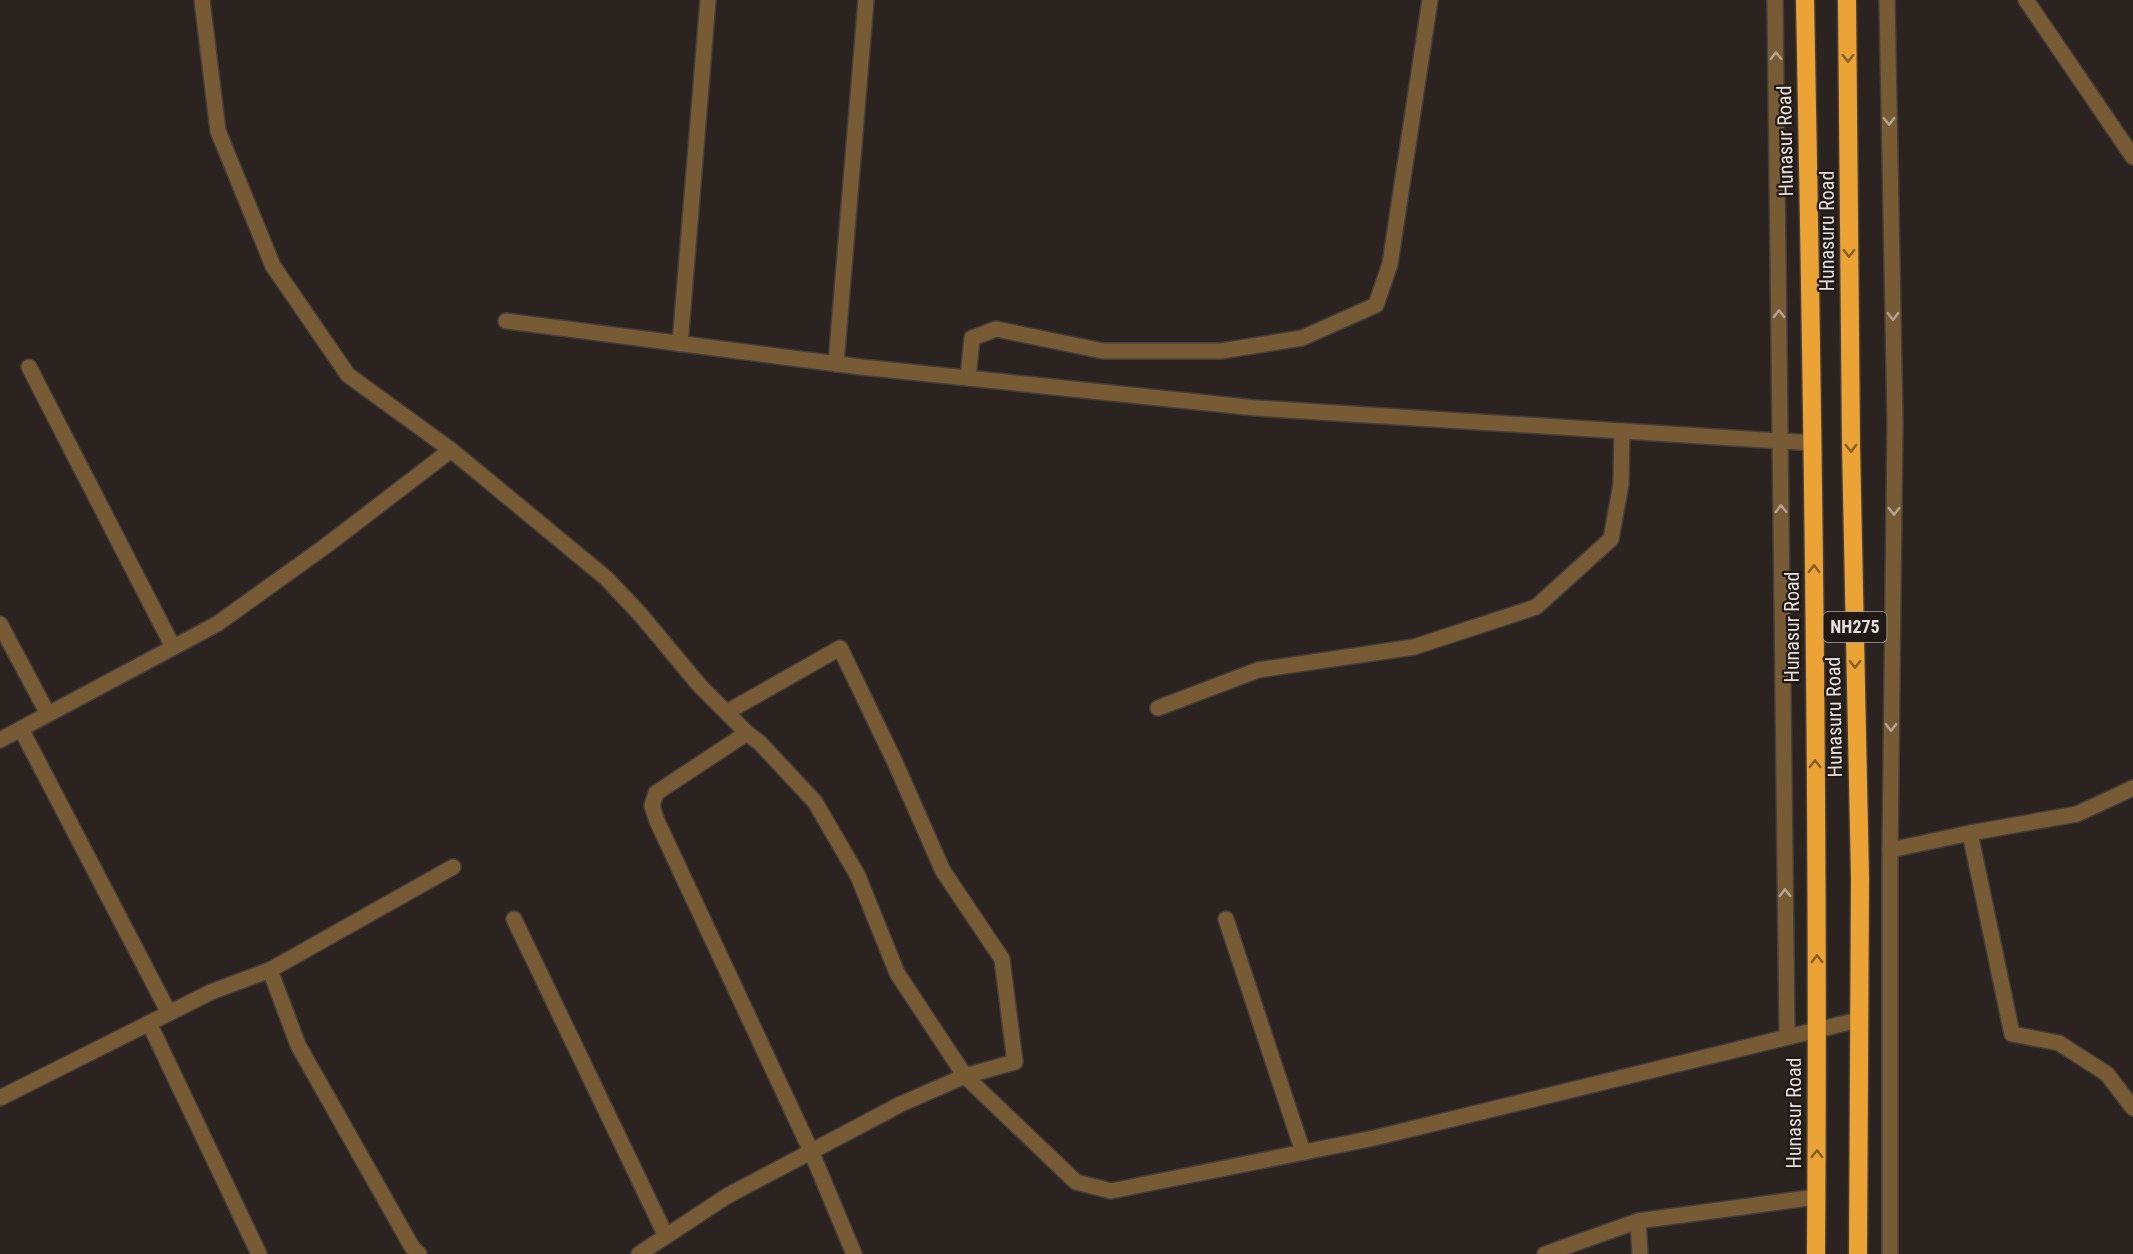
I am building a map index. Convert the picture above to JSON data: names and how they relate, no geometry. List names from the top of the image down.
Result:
{
  "streets": {
    "highway": ["Hunasur Road", "Hunasuru Road", "NH275"]
  },
  "one_way": ["Hunasur Road", "Hunasuru Road"]
}
